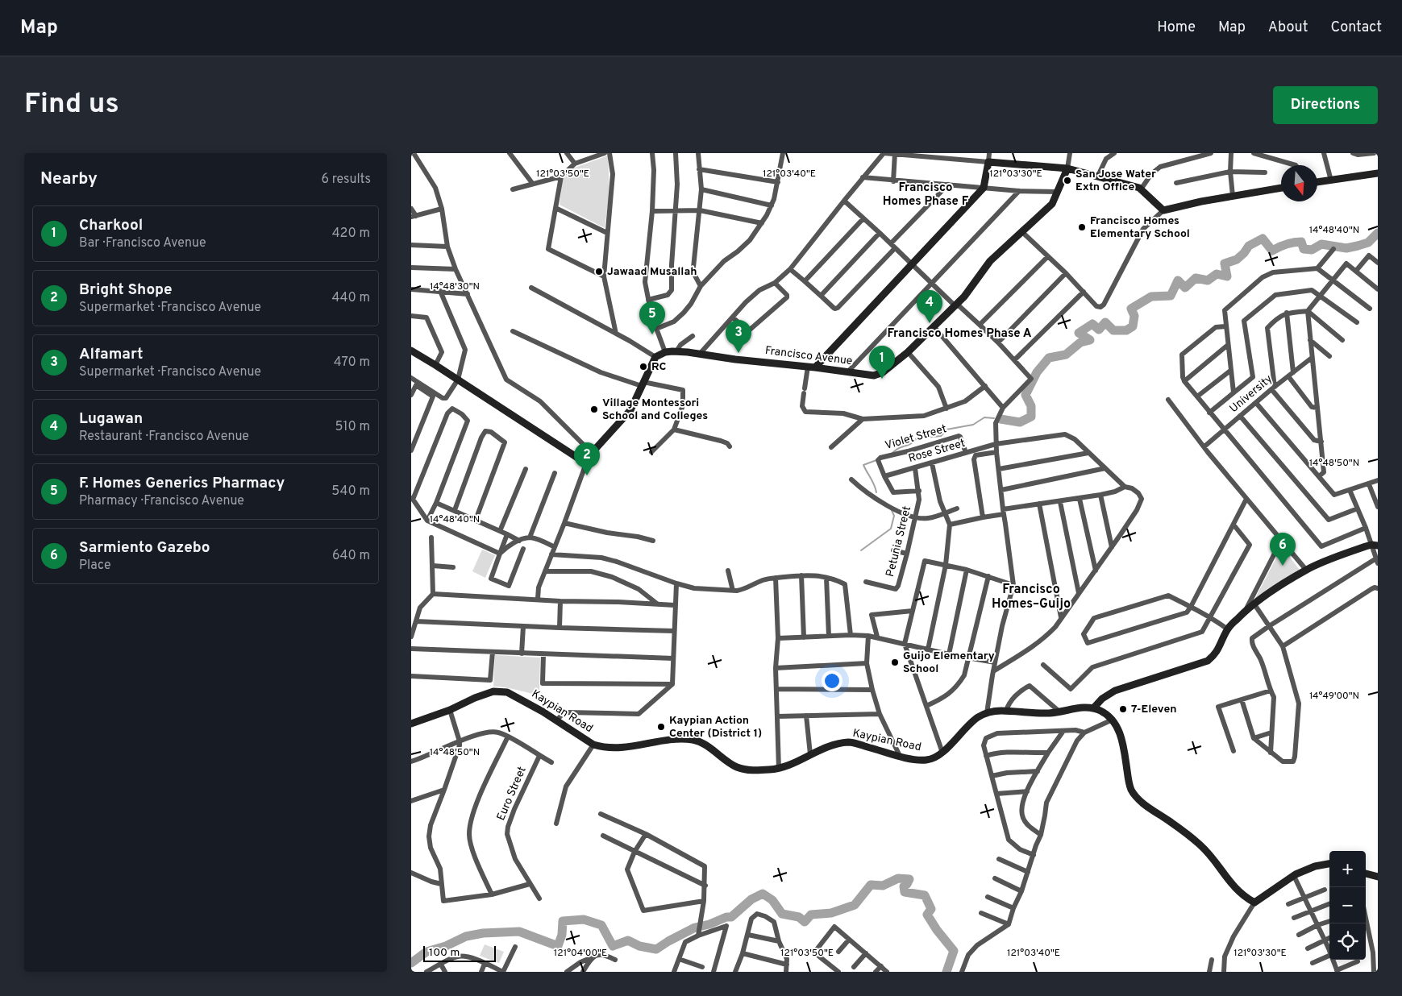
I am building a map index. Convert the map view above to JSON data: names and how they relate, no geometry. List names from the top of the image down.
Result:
{
  "streets": {
    "street": [
      "Francisco Avenue",
      "University",
      "Violet Street",
      "Rose Street",
      "Petunia Street",
      "Kaypian Road",
      "Euro Street"
    ]
  },
  "crossings": [
    ["Violet Street", "Rose Street"],
    ["Rose Street", "Petunia Street"]
  ],
  "districts": ["Francisco Homes Phase F", "Francisco Homes Phase A", "Francisco Homes–Guijo"],
  "places": [
    "San Jose Water Extn Office",
    "Francisco Homes Elementary School",
    "Jawaad Musallah",
    "RC",
    "Village Montessori School and Colleges",
    "Guijo Elementary School",
    "7-Eleven",
    "Kaypian Action Center (District 1)"
  ],
  "scale_bar": "100 m",
  "north": "bottom",
  "page": {
    "header": "Map",
    "nav": [
      "Home",
      "Map",
      "About",
      "Contact"
    ],
    "buttons": "Directions",
    "title": "Find us",
    "heading": ["Nearby", "6 results"],
    "list": [
      {
        "mark": "1",
        "name": "Charkool",
        "note": "Bar · Francisco Avenue",
        "value": "420 m"
      },
      {
        "mark": "2",
        "name": "Bright Shope",
        "note": "Supermarket · Francisco Avenue",
        "value": "440 m"
      },
      {
        "mark": "3",
        "name": "Alfamart",
        "note": "Supermarket · Francisco Avenue",
        "value": "470 m"
      },
      {
        "mark": "4",
        "name": "Lugawan",
        "note": "Restaurant · Francisco Avenue",
        "value": "510 m"
      },
      {
        "mark": "5",
        "name": "F. Homes Generics Pharmacy",
        "note": "Pharmacy · Francisco Avenue",
        "value": "540 m"
      },
      {
        "mark": "6",
        "name": "Sarmiento Gazebo",
        "note": "Place",
        "value": "640 m"
      }
    ],
    "pins": [
      "4",
      "5",
      "3",
      "1",
      "2",
      "6"
    ],
    "map_buttons": ["+", "−"],
    "scale": "100 m"
  },
  "coordinates": [
    "121°03'50\"E",
    "121°03'40\"E",
    "121°03'30\"E",
    "14°48'40\"N",
    "14°48'30\"N",
    "14°48'50\"N",
    "14°49'00\"N",
    "121°04'00\"E"
  ]
}
